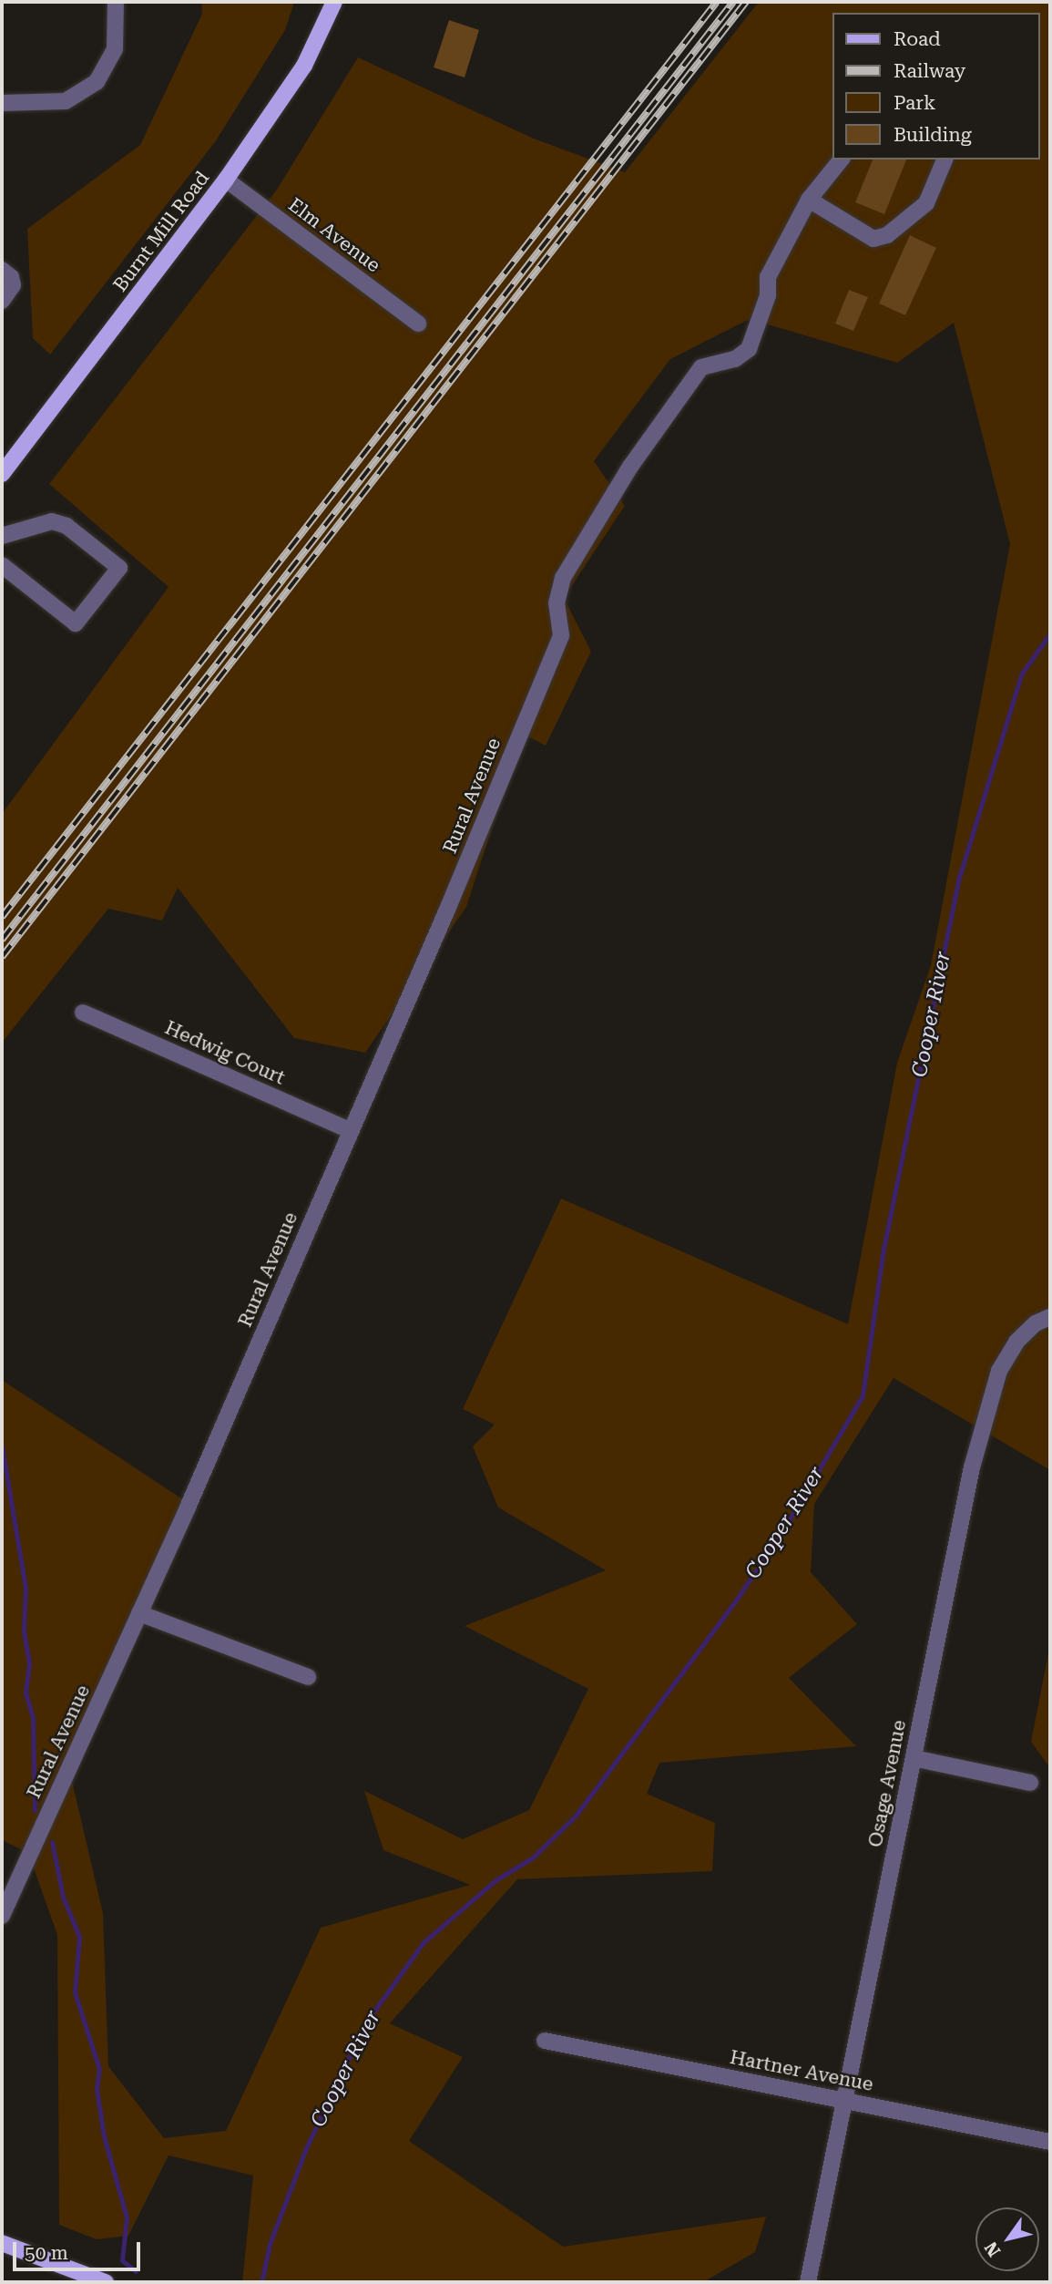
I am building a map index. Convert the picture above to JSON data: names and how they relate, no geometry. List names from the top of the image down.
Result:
{
  "streets": {
    "main road": ["Burnt Mill Road"],
    "street": [
      "Elm Avenue",
      "Rural Avenue",
      "Hedwig Court",
      "Osage Avenue",
      "Hartner Avenue"
    ]
  },
  "crossings": [
    ["Burnt Mill Road", "Elm Avenue"],
    ["Rural Avenue", "Hedwig Court"],
    ["Osage Avenue", "Hartner Avenue"]
  ],
  "water": ["Cooper River"],
  "legend": [
    "Road",
    "Railway",
    "Park",
    "Building"
  ],
  "scale_bar": "50 m",
  "north": "bottom left"
}
